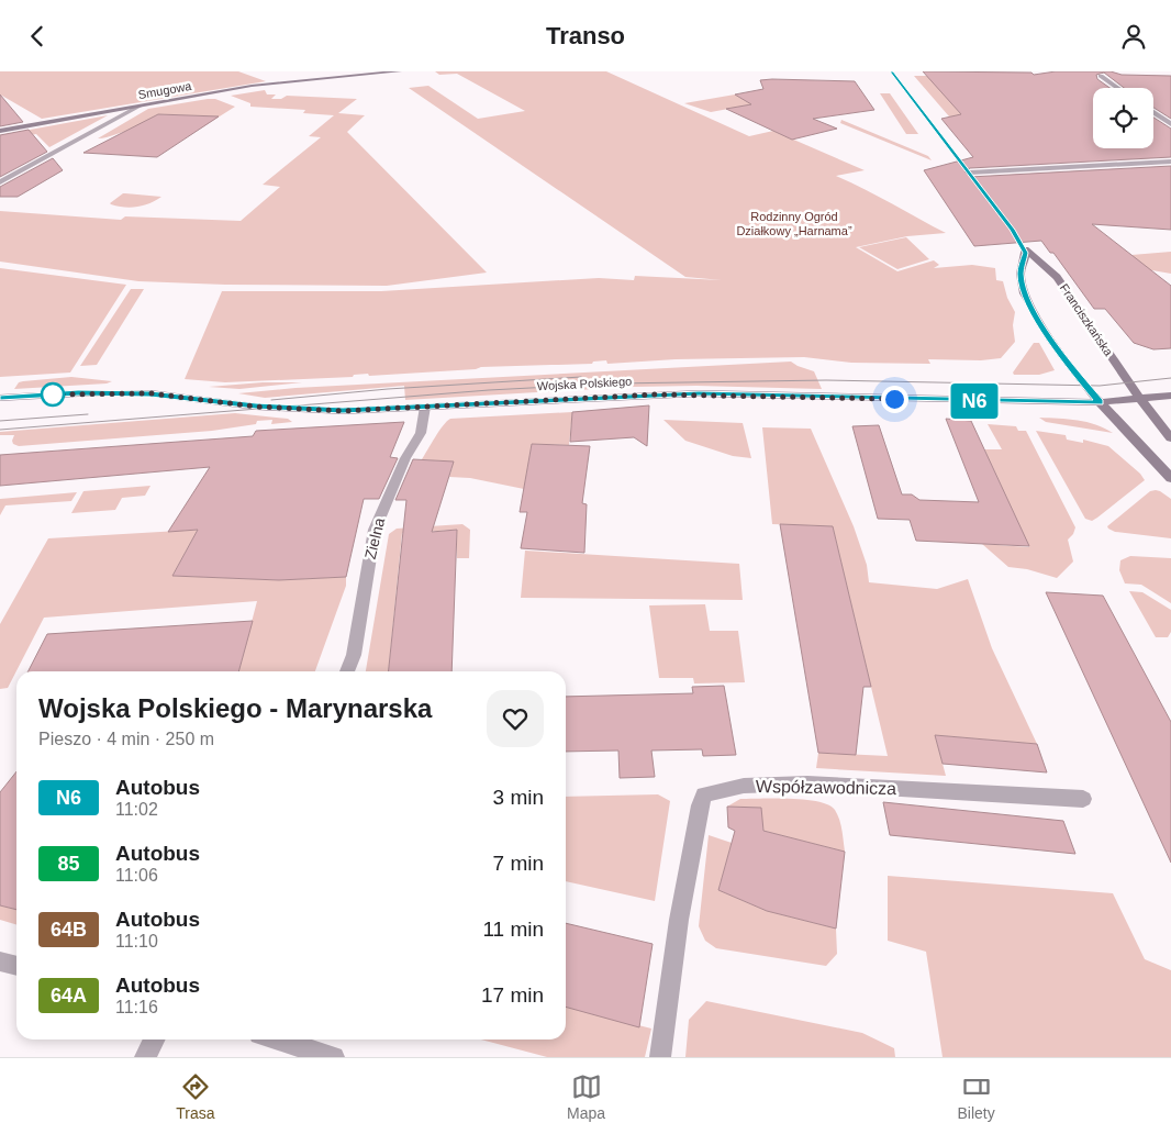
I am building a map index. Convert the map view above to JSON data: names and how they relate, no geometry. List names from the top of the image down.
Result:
{
  "streets": {
    "main road": ["Smugowa", "Franciszkańska", "Wojska Polskiego"],
    "street": ["Zielna", "Współzawodnicza"]
  },
  "crossings": [
    ["Franciszkańska", "Wojska Polskiego"],
    ["Wojska Polskiego", "Zielna"]
  ],
  "parks": ["Rodzinny Ogród Działkowy „Harnama”"],
  "lines": ["bus line N6"],
  "page": {
    "header": "Transo",
    "on_map": "N6",
    "heading": ["Wojska Polskiego - Marynarska", "Pieszo · 4 min · 250 m"],
    "list": [
      {
        "mark": "N6",
        "name": "Autobus",
        "note": "11:02",
        "value": "3 min"
      },
      {
        "mark": "85",
        "name": "Autobus",
        "note": "11:06",
        "value": "7 min"
      },
      {
        "mark": "64B",
        "name": "Autobus",
        "note": "11:10",
        "value": "11 min"
      },
      {
        "mark": "64A",
        "name": "Autobus",
        "note": "11:16",
        "value": "17 min"
      }
    ],
    "tabs": ["Trasa", "Mapa", "Bilety"]
  }
}
